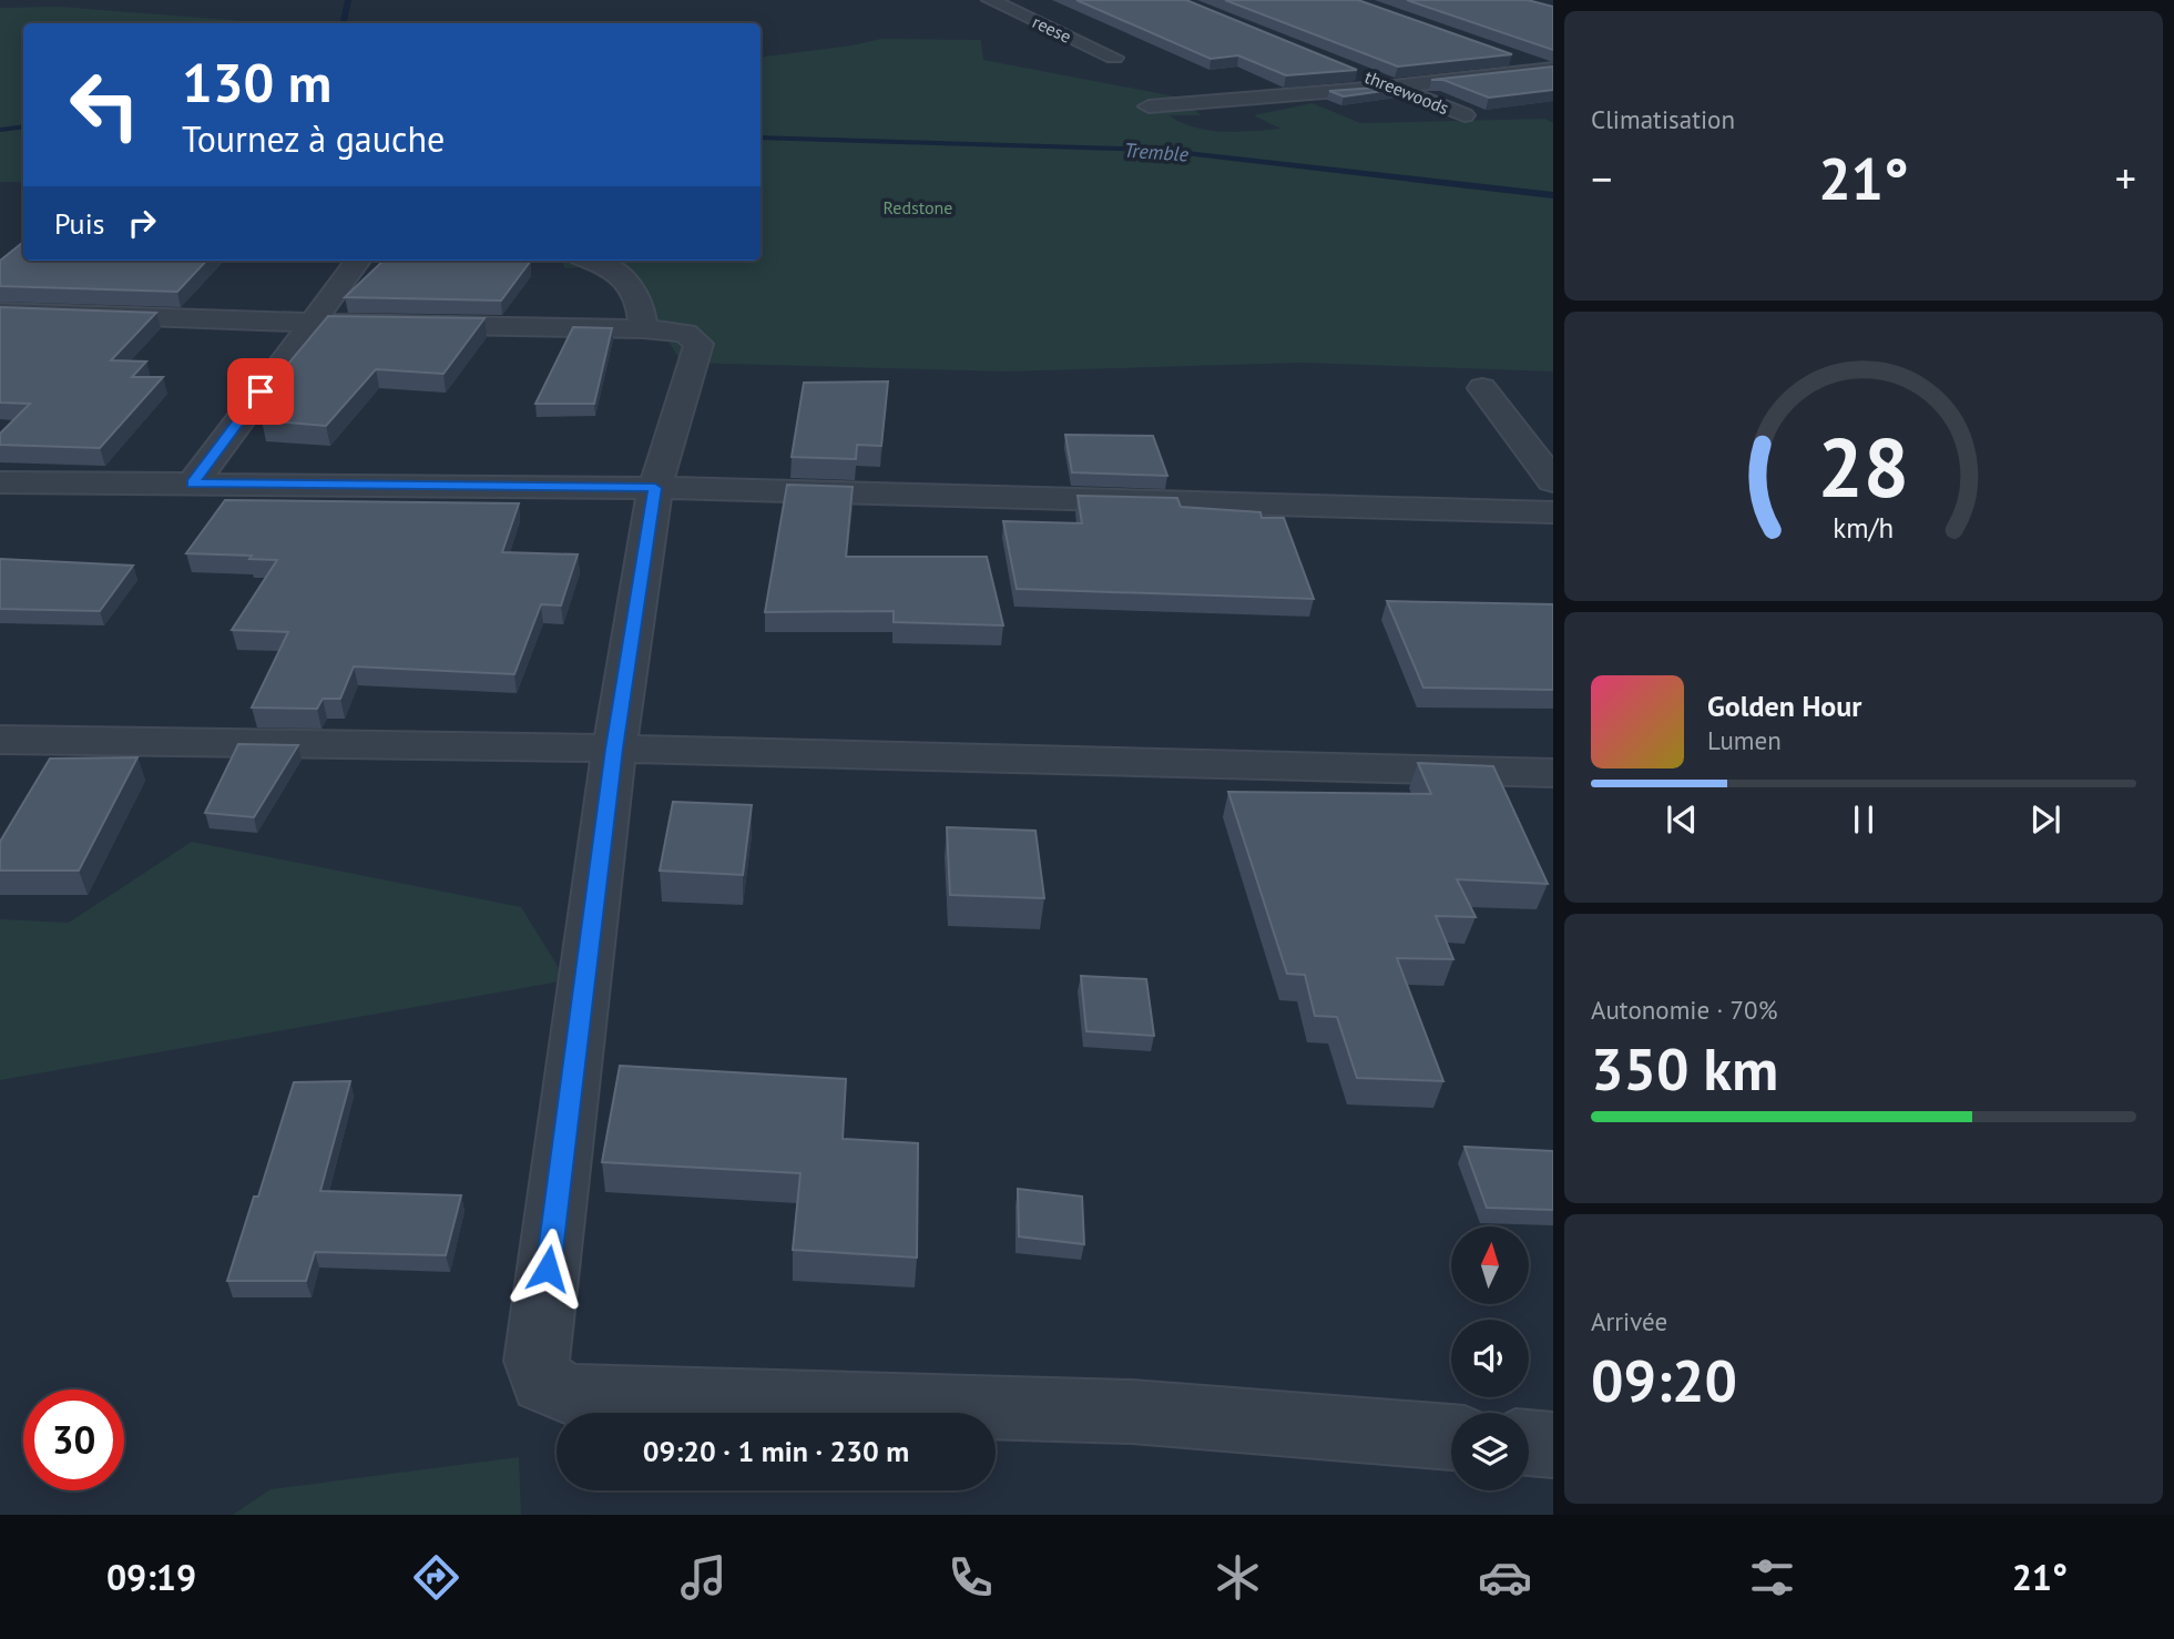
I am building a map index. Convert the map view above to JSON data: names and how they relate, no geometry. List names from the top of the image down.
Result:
{
  "streets": {
    "street": ["reese", "threewoods"]
  },
  "water": ["Tremble"],
  "parks": ["Redstone"],
  "north": "top",
  "page": {
    "tile": [
      "Climatisation",
      ["Autonomie · 70%", "350 km"],
      ["Arrivée", "09:20"]
    ],
    "turn": ["130 m", "Tournez à gauche"],
    "heat": ["−", "21°", "+"],
    "then": "Puis",
    "song": ["Golden Hour", "Lumen"],
    "limit": "30",
    "trip": "09:20 · 1 min · 230 m",
    "tabs": ["09:19", "21°"],
    "gauge": ["28", "km/h"]
  }
}
